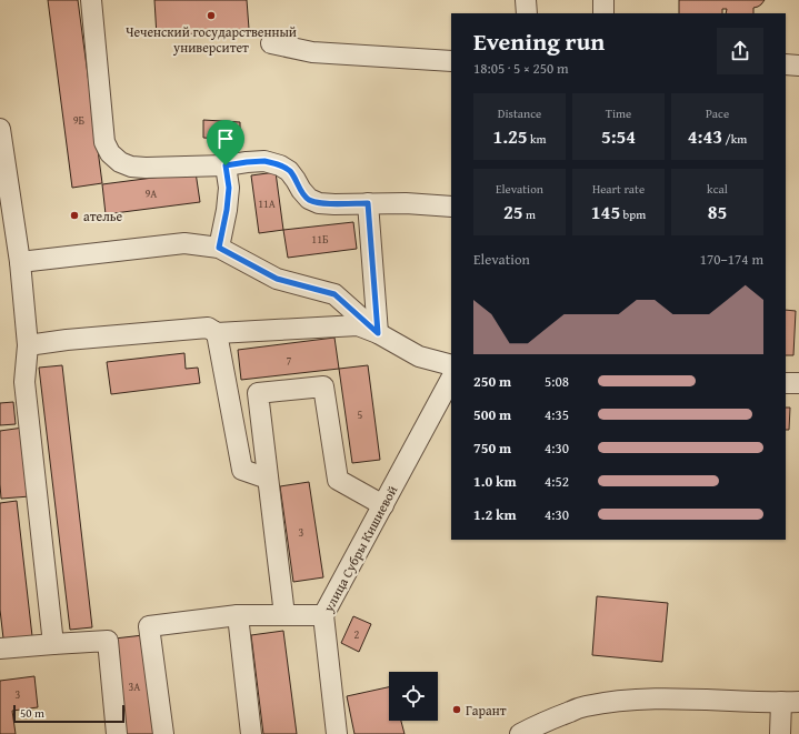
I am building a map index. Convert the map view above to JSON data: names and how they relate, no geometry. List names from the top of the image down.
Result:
{
  "streets": {
    "street": ["улица Субры Кишиевой"]
  },
  "places": ["Чеченский государственный университет", "ателье", "Гарант"],
  "house_numbers": [
    "9Б",
    "9А",
    "11А",
    "11Б",
    "7",
    "5",
    "3",
    "2",
    "3А",
    "3"
  ],
  "scale_bar": "50 m",
  "page": {
    "heading": ["Evening run", "18:05 · 5 × 250 m"],
    "stats": [
      ["Distance", "1.25 km"],
      ["Time", "5:54"],
      ["Pace", "4:43 /km"],
      ["Elevation", "25 m"],
      ["Heart rate", "145 bpm"],
      ["kcal", "85"]
    ],
    "chart": ["Elevation", "170–174 m"],
    "list": [
      {
        "name": "250 m",
        "note": "5:08"
      },
      {
        "name": "500 m",
        "note": "4:35"
      },
      {
        "name": "750 m",
        "note": "4:30"
      },
      {
        "name": "1.0 km",
        "note": "4:52"
      },
      {
        "name": "1.2 km",
        "note": "4:30"
      }
    ],
    "scale": "50 m"
  }
}
